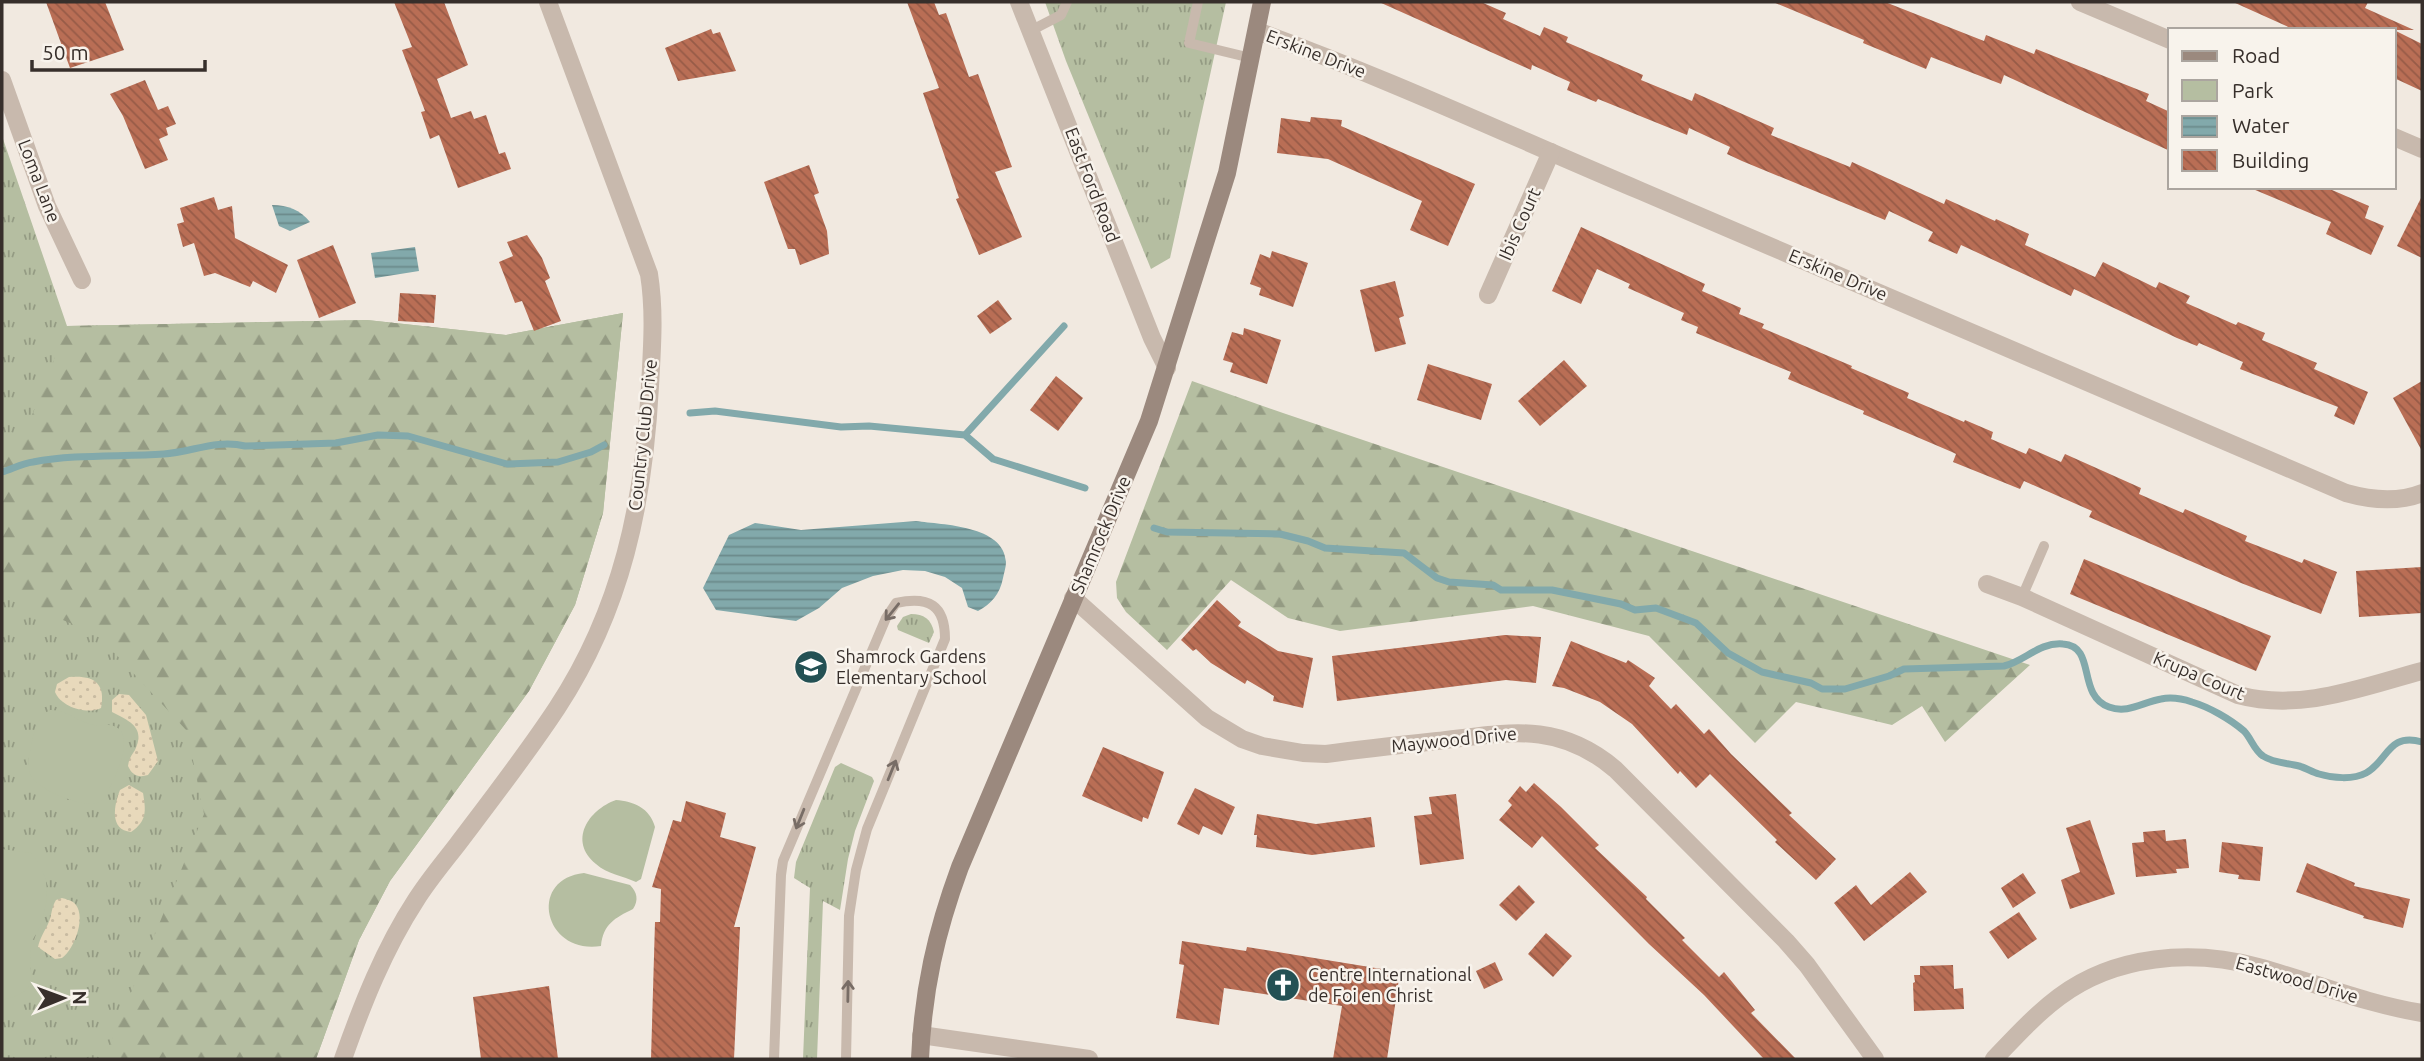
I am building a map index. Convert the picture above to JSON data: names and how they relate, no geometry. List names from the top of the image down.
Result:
{
  "streets": {
    "street": [
      "Erskine Drive",
      "Loma Lane",
      "East Ford Road",
      "Ibis Court",
      "Country Club Drive",
      "Shamrock Drive",
      "Krupa Court",
      "Maywood Drive",
      "Eastwood Drive"
    ]
  },
  "crossings": [
    ["Erskine Drive", "Ibis Court"],
    ["Erskine Drive", "Shamrock Drive"],
    ["East Ford Road", "Shamrock Drive"],
    ["Shamrock Drive", "Maywood Drive"]
  ],
  "places": {
    "school or university": ["Shamrock Gardens Elementary School"],
    "church": ["Centre International de Foi en Christ"]
  },
  "legend": [
    "Road",
    "Park",
    "Water",
    "Building"
  ],
  "scale_bar": "50 m",
  "north": "right"
}
